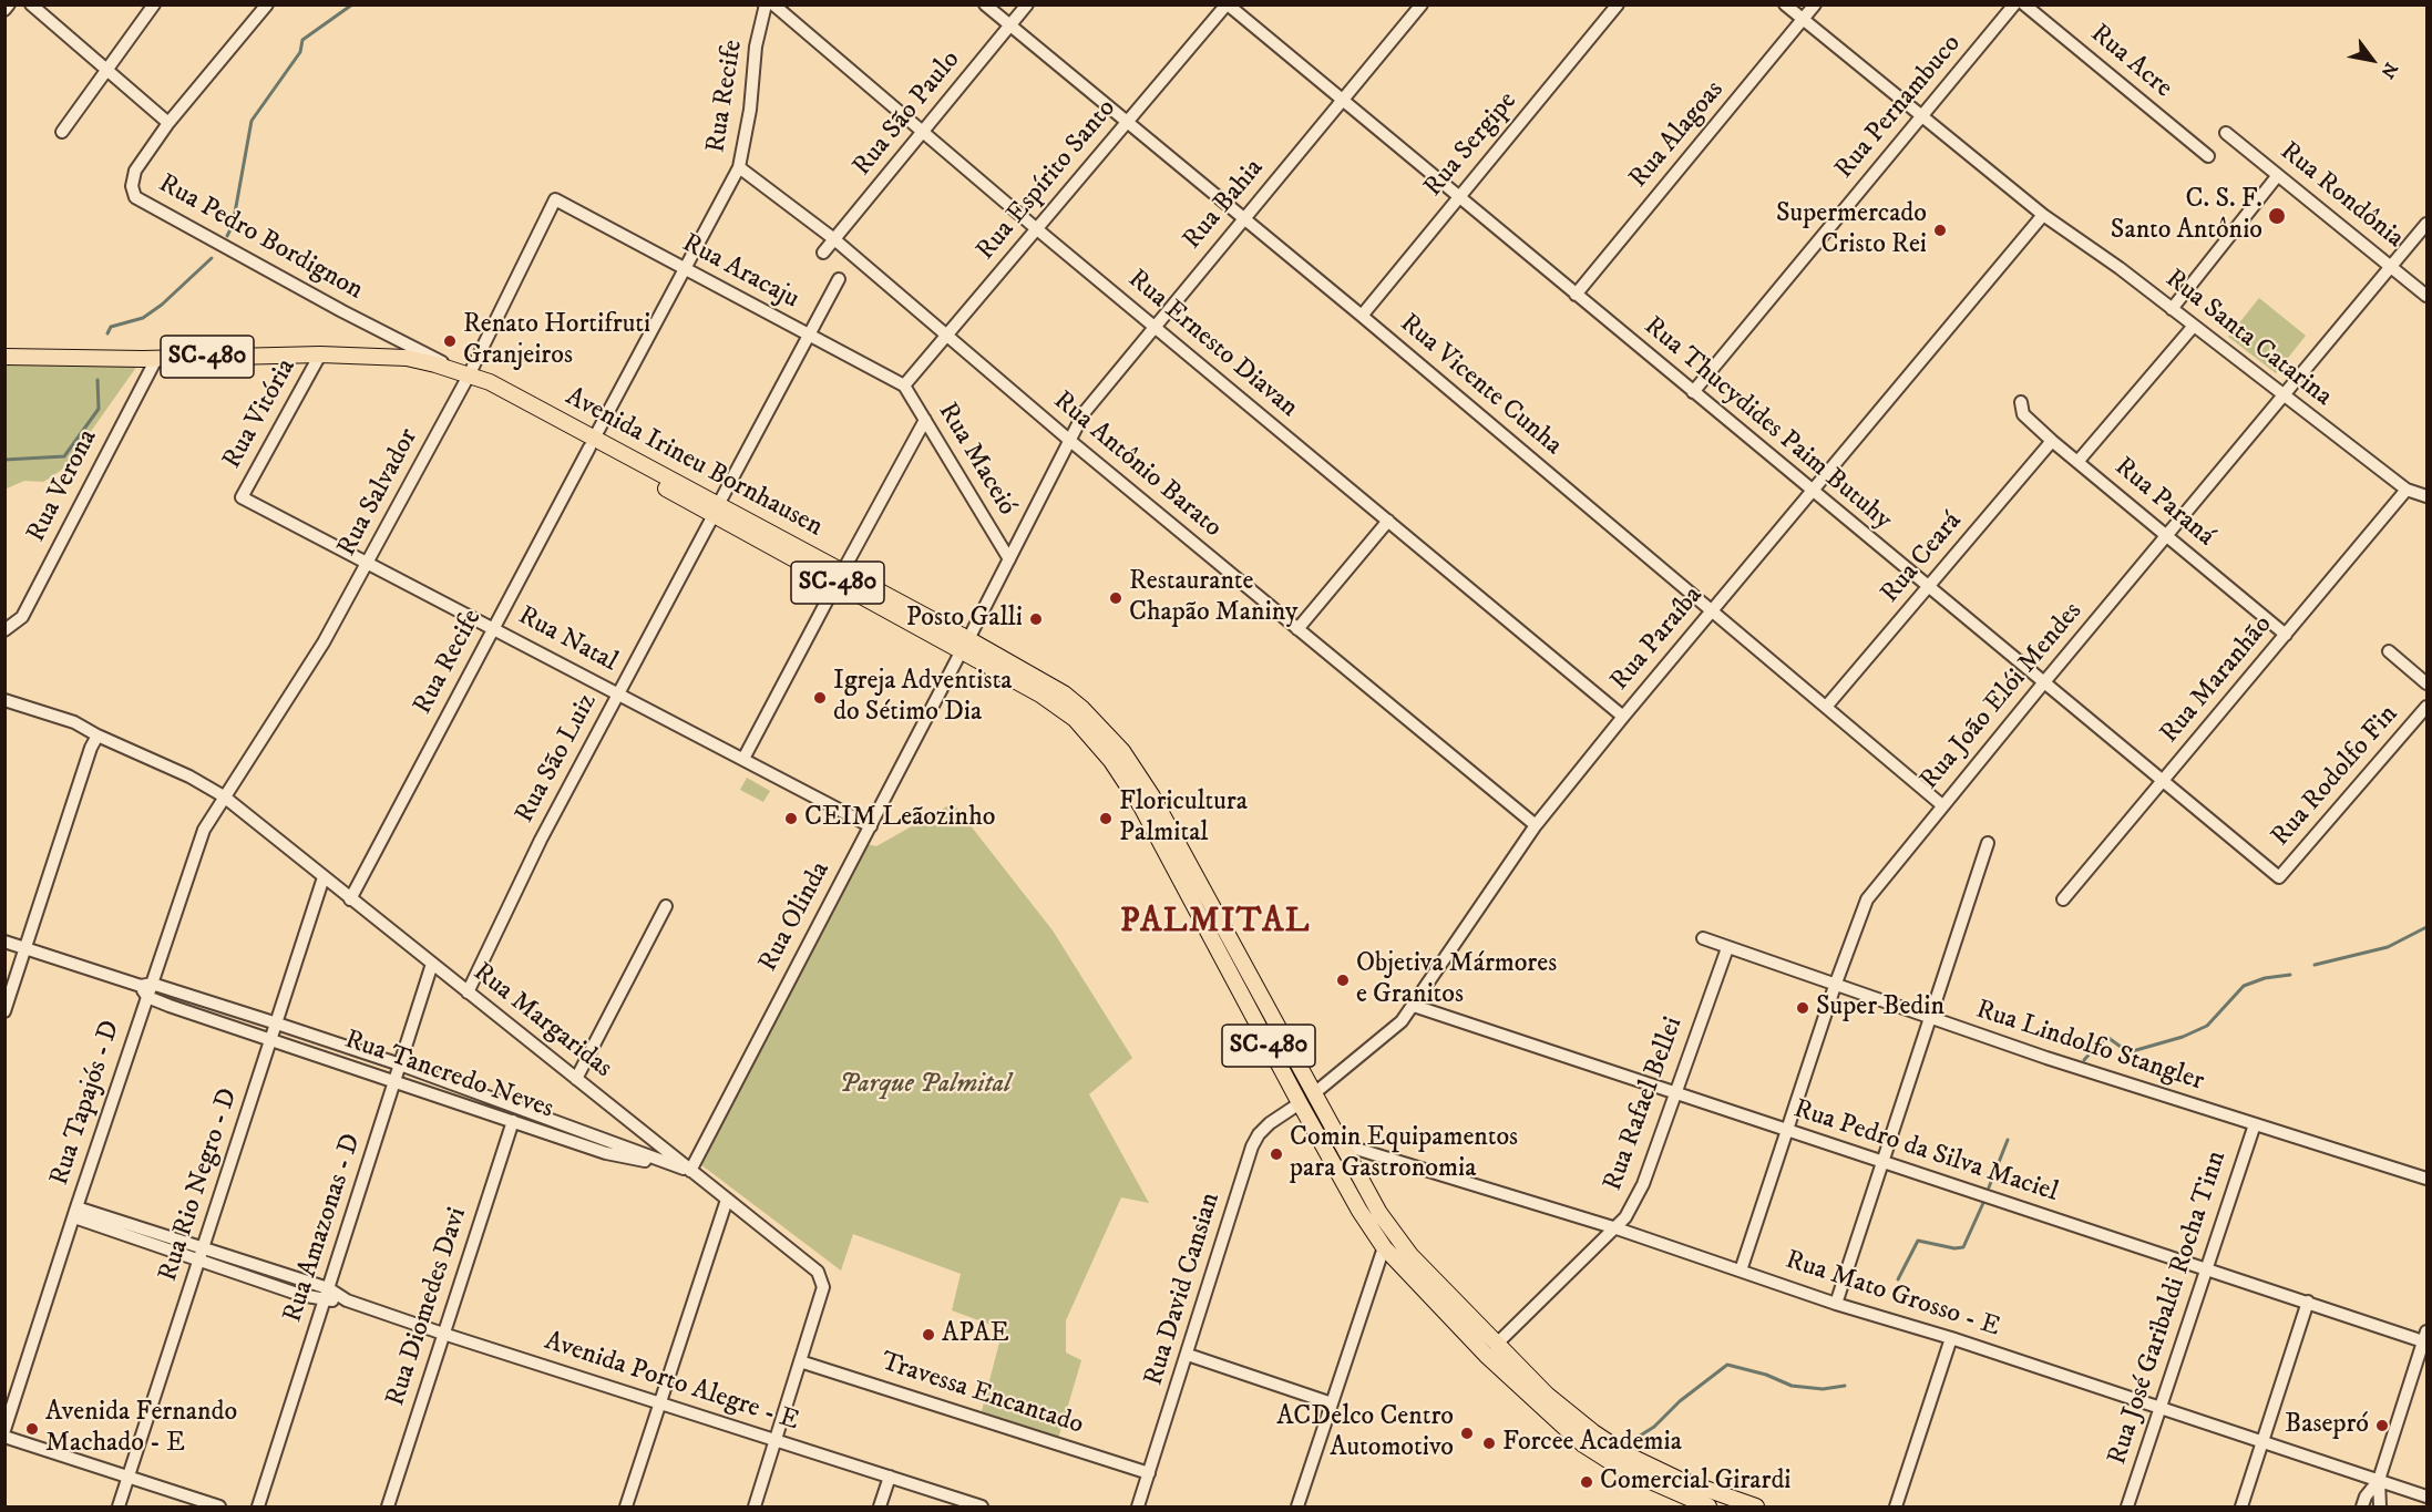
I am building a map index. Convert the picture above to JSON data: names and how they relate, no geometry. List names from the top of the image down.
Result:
{
  "streets": {
    "main road": ["SC-480", "Avenida Irineu Bornhausen"],
    "street": [
      "Rua Acre",
      "Rua Recife",
      "Rua Pernambuco",
      "Rua São Paulo",
      "Rua Alagoas",
      "Rua Sergipe",
      "Rua Espírito Santo",
      "Rua Rondônia",
      "Rua Bahia",
      "Rua Pedro Bordignon",
      "Rua Aracaju",
      "Rua Santa Catarina",
      "Rua Ernesto Diavan",
      "Rua Vicente Cunha",
      "Rua Vitória",
      "Rua Thucydides Paim Butuhy",
      "Rua Maceió",
      "Rua Antônio Barato",
      "Rua Verona",
      "Rua Salvador",
      "Rua Paraná",
      "Rua Ceará",
      "Rua Paraíba",
      "Rua Natal",
      "Rua Maranhão",
      "Rua João Elói Mendes",
      "Rua São Luiz",
      "Rua Rodolfo Fin",
      "Rua Olinda",
      "Rua Margaridas",
      "Rua Lindolfo Stangler",
      "Rua Tancredo Neves",
      "Rua Tapajós - D",
      "Rua Rafael Bellei",
      "Rua Pedro da Silva Maciel",
      "Rua Rio Negro - D",
      "Rua Amazonas - D",
      "Rua David Cansian",
      "Rua Mato Grosso - E",
      "Rua Diomedes Davi",
      "Rua José Garibaldi Rocha Tinn",
      "Avenida Porto Alegre - E",
      "Travessa Encantado"
    ]
  },
  "crossings": [
    ["Rua Recife", "Rua Aracaju"],
    ["Rua Recife", "Avenida Irineu Bornhausen"],
    ["Rua Recife", "Rua Antônio Barato"],
    ["Rua Recife", "Rua Natal"],
    ["Rua Recife", "Rua Margaridas"],
    ["Rua Pernambuco", "Rua Santa Catarina"],
    ["Rua Pernambuco", "Rua Thucydides Paim Butuhy"],
    ["Rua São Paulo", "Rua Ernesto Diavan"],
    ["Rua São Paulo", "Rua Vicente Cunha"],
    ["Rua São Paulo", "Rua Antônio Barato"],
    ["Rua Alagoas", "Rua Santa Catarina"],
    ["Rua Alagoas", "Rua Thucydides Paim Butuhy"],
    ["Rua Sergipe", "Rua Vicente Cunha"],
    ["Rua Sergipe", "Rua Thucydides Paim Butuhy"],
    ["Rua Espírito Santo", "Rua Aracaju"],
    ["Rua Espírito Santo", "Rua Ernesto Diavan"],
    ["Rua Espírito Santo", "Rua Vicente Cunha"],
    ["Rua Espírito Santo", "Rua Thucydides Paim Butuhy"],
    ["Rua Espírito Santo", "Rua Maceió"],
    ["Rua Espírito Santo", "Rua Antônio Barato"],
    ["Rua Rondônia", "Rua João Elói Mendes"],
    ["Rua Bahia", "Rua Ernesto Diavan"],
    ["Rua Bahia", "Rua Vicente Cunha"],
    ["Rua Bahia", "Rua Thucydides Paim Butuhy"],
    ["Rua Bahia", "Rua Antônio Barato"],
    ["Rua Bahia", "Rua Olinda"],
    ["Rua Pedro Bordignon", "SC-480"],
    ["Rua Pedro Bordignon", "Avenida Irineu Bornhausen"],
    ["Rua Pedro Bordignon", "Rua Salvador"],
    ["Rua Aracaju", "Rua Maceió"],
    ["Rua Aracaju", "Rua Salvador"],
    ["Rua Aracaju", "Rua São Luiz"],
    ["Rua Santa Catarina", "Rua Paraíba"],
    ["Rua Santa Catarina", "Rua Maranhão"],
    ["Rua Santa Catarina", "Rua João Elói Mendes"],
    ["Rua Ernesto Diavan", "Rua Paraíba"],
    ["SC-480", "Rua Vitória"],
    ["SC-480", "Avenida Irineu Bornhausen"],
    ["SC-480", "Rua Verona"],
    ["SC-480", "Rua Salvador"],
    ["Rua Vicente Cunha", "Rua Ceará"],
    ["Rua Vicente Cunha", "Rua Paraíba"],
    ["Rua Vicente Cunha", "Rua João Elói Mendes"],
    ["Rua Vitória", "Rua Natal"],
    ["Rua Thucydides Paim Butuhy", "Rua Ceará"],
    ["Rua Thucydides Paim Butuhy", "Rua Paraíba"],
    ["Rua Thucydides Paim Butuhy", "Rua Maranhão"],
    ["Rua Thucydides Paim Butuhy", "Rua João Elói Mendes"],
    ["Rua Thucydides Paim Butuhy", "Rua Rodolfo Fin"],
    ["Rua Maceió", "Rua Olinda"],
    ["Avenida Irineu Bornhausen", "Rua Salvador"],
    ["Avenida Irineu Bornhausen", "Rua Paraíba"],
    ["Avenida Irineu Bornhausen", "Rua São Luiz"],
    ["Avenida Irineu Bornhausen", "Rua Olinda"],
    ["Avenida Irineu Bornhausen", "Rua Rafael Bellei"],
    ["Avenida Irineu Bornhausen", "Rua David Cansian"],
    ["Avenida Irineu Bornhausen", "Rua Mato Grosso - E"],
    ["Rua Antônio Barato", "Rua Paraíba"],
    ["Rua Antônio Barato", "Rua Olinda"],
    ["Rua Salvador", "Rua Natal"],
    ["Rua Salvador", "Rua Margaridas"],
    ["Rua Salvador", "Rua Tapajós - D"],
    ["Rua Paraná", "Rua Ceará"],
    ["Rua Paraná", "Rua Maranhão"],
    ["Rua Paraná", "Rua João Elói Mendes"],
    ["Rua Paraíba", "Rua Pedro da Silva Maciel"],
    ["Rua Natal", "Rua São Luiz"],
    ["Rua Natal", "Rua Olinda"],
    ["Rua João Elói Mendes", "Rua Lindolfo Stangler"],
    ["Rua João Elói Mendes", "Rua Pedro da Silva Maciel"],
    ["Rua João Elói Mendes", "Rua Mato Grosso - E"],
    ["Rua São Luiz", "Rua Margaridas"],
    ["Rua Olinda", "Rua Margaridas"],
    ["Rua Olinda", "Rua Tancredo Neves"],
    ["Rua Margaridas", "Rua Tancredo Neves"],
    ["Rua Margaridas", "Rua Tapajós - D"],
    ["Rua Margaridas", "Rua Rio Negro - D"],
    ["Rua Margaridas", "Rua Amazonas - D"],
    ["Rua Margaridas", "Travessa Encantado"],
    ["Rua Lindolfo Stangler", "Rua Rafael Bellei"],
    ["Rua Lindolfo Stangler", "Rua José Garibaldi Rocha Tinn"],
    ["Rua Tancredo Neves", "Rua Tapajós - D"],
    ["Rua Tancredo Neves", "Rua Rio Negro - D"],
    ["Rua Tancredo Neves", "Rua Amazonas - D"],
    ["Rua Tancredo Neves", "Rua Diomedes Davi"],
    ["Rua Tapajós - D", "Avenida Porto Alegre - E"],
    ["Rua Rafael Bellei", "Rua Pedro da Silva Maciel"],
    ["Rua Rafael Bellei", "Rua Mato Grosso - E"],
    ["Rua Pedro da Silva Maciel", "Rua José Garibaldi Rocha Tinn"],
    ["Rua Rio Negro - D", "Avenida Porto Alegre - E"],
    ["Rua Amazonas - D", "Avenida Porto Alegre - E"],
    ["Rua David Cansian", "Travessa Encantado"],
    ["Rua Mato Grosso - E", "Rua José Garibaldi Rocha Tinn"],
    ["Rua Diomedes Davi", "Avenida Porto Alegre - E"]
  ],
  "districts": ["PALMITAL"],
  "parks": ["Parque Palmital"],
  "places": [
    "C. S. F. Santo Antônio",
    "Supermercado Cristo Rei",
    "Renato Hortifruti Granjeiros",
    "Restaurante Chapão Maniny",
    "Posto Galli",
    "Igreja Adventista do Sétimo Dia",
    "CEIM Leãozinho",
    "Floricultura Palmital",
    "Objetiva Mármores e Granitos",
    "Super Bedin",
    "Comin Equipamentos para Gastronomia",
    "APAE",
    "Basepró",
    "Avenida Fernando Machado - E",
    "ACDelco Centro Automotivo",
    "Forcee Academia",
    "Comercial Girardi"
  ],
  "north": "bottom right"
}
